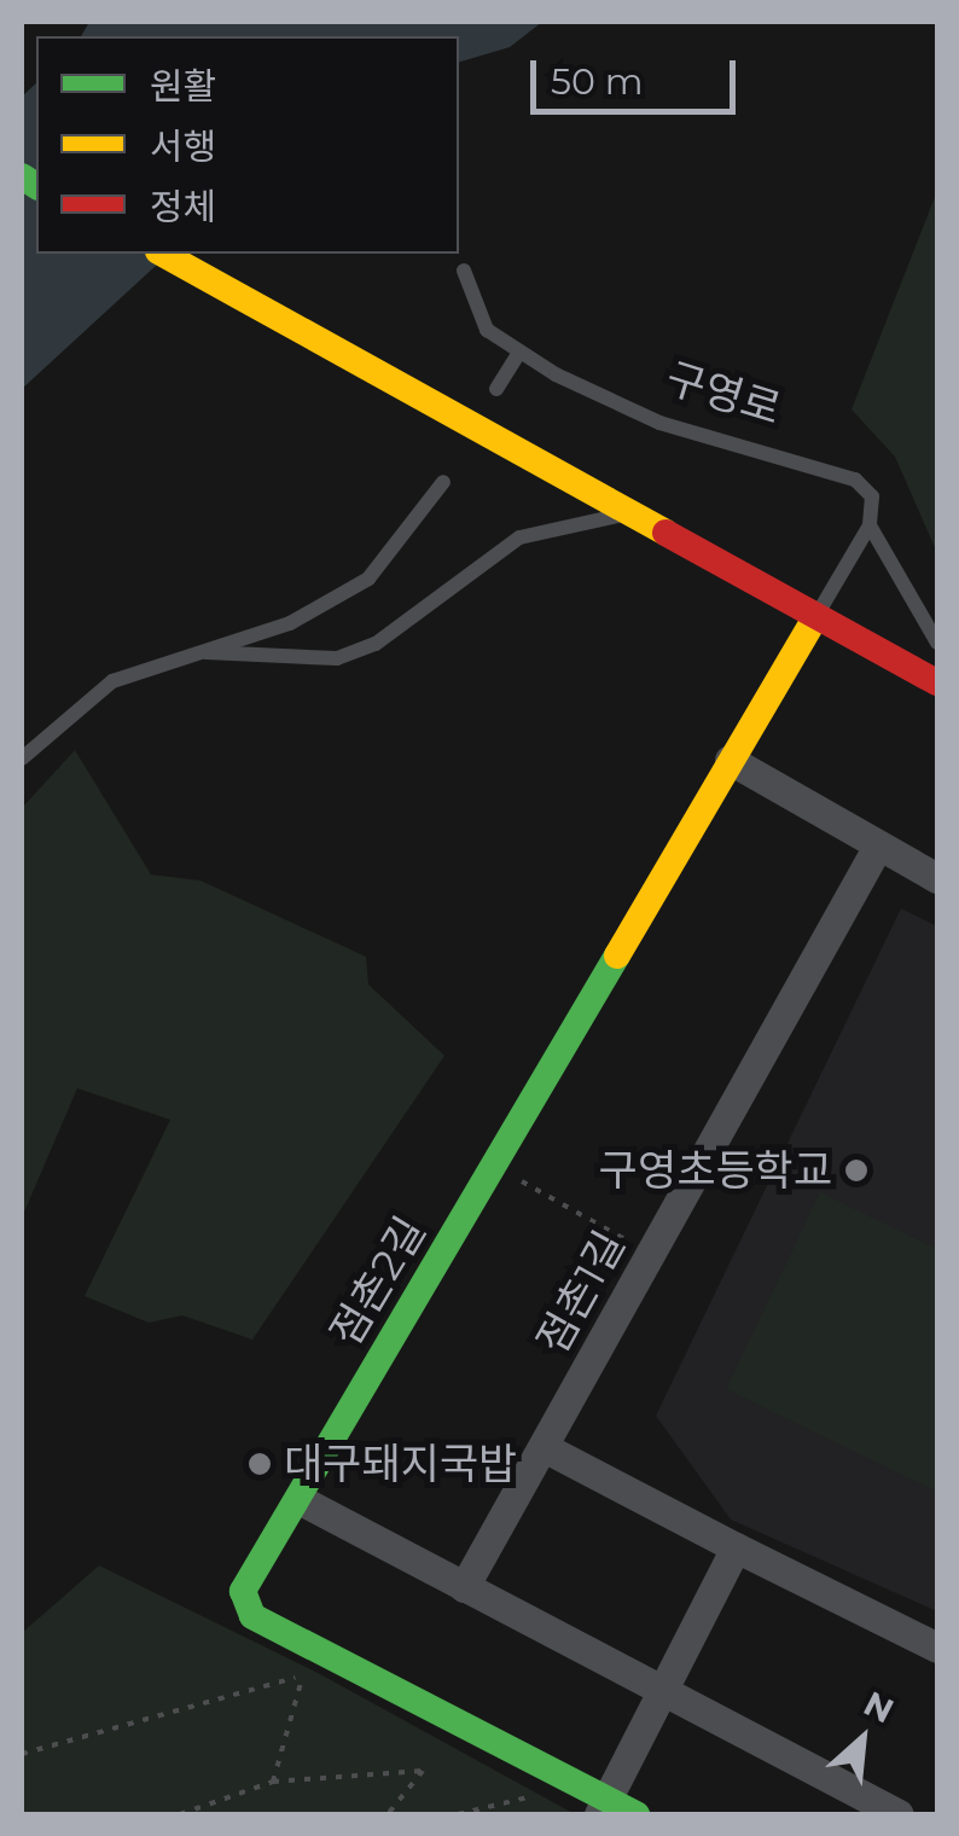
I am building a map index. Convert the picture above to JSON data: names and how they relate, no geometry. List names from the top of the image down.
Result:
{
  "streets": {
    "street": ["점촌2길", "점촌1길"],
    "lane": ["구영로"]
  },
  "places": ["구영초등학교", "대구돼지국밥"],
  "legend": ["원활", "서행", "정체"],
  "scale_bar": "50 m",
  "north": "top right"
}
